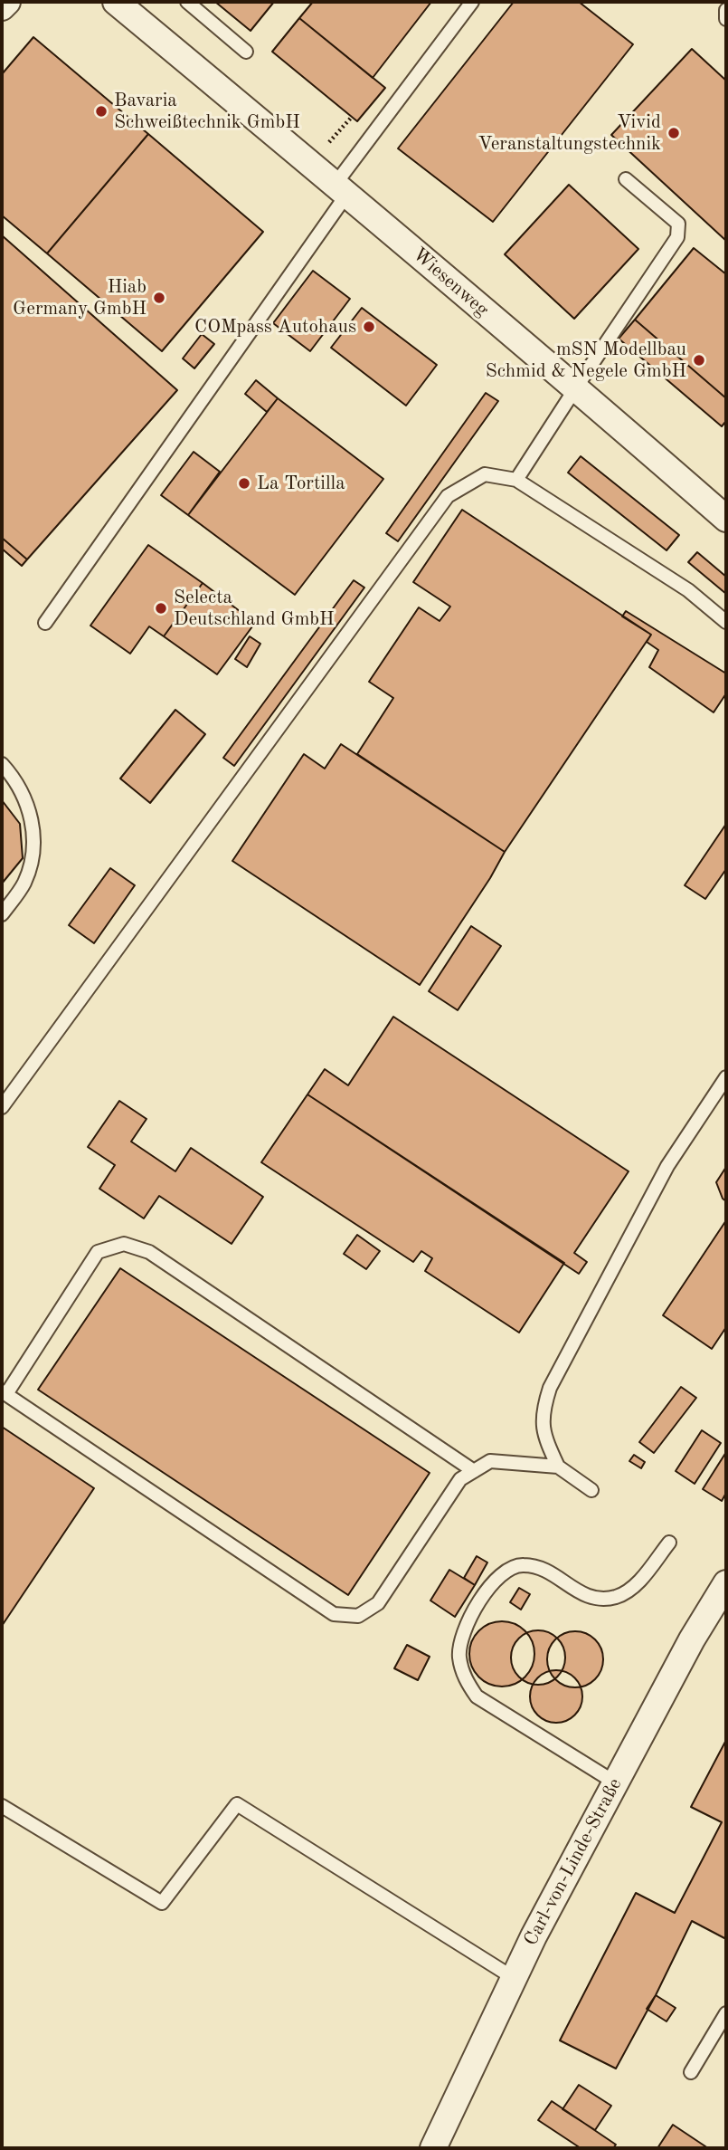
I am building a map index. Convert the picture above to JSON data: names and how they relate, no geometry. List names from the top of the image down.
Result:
{
  "streets": {
    "street": ["Wiesenweg", "Carl-von-Linde-Straße"]
  },
  "places": [
    "Bavaria Schweißtechnik GmbH",
    "Vivid Veranstaltungstechnik",
    "Hiab Germany GmbH",
    "COMpass Autohaus",
    "mSN Modellbau Schmid & Negele GmbH",
    "La Tortilla",
    "Selecta Deutschland GmbH"
  ]
}
